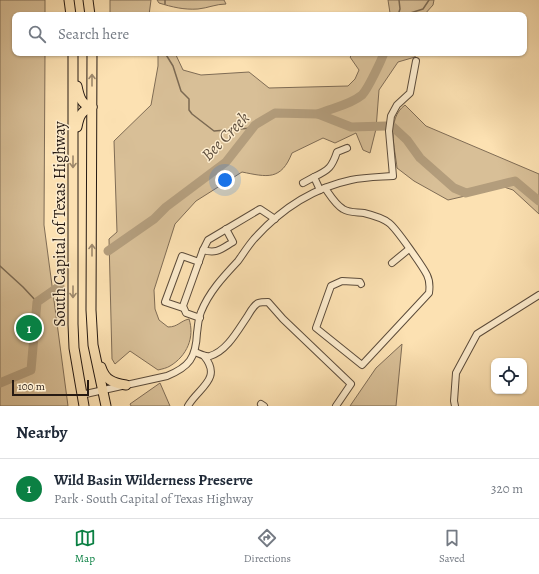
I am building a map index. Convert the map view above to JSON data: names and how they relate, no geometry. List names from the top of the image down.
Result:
{
  "streets": {
    "highway": ["South Capital of Texas Highway"]
  },
  "water": ["Bee Creek"],
  "scale_bar": "100 m",
  "page": {
    "search": "Search here",
    "pins": "1",
    "scale": "100 m",
    "heading": "Nearby",
    "list": [
      {
        "mark": "1",
        "name": "Wild Basin Wilderness Preserve",
        "note": "Park · South Capital of Texas Highway",
        "value": "320 m"
      }
    ],
    "nav": ["Map", "Directions", "Saved"]
  }
}
